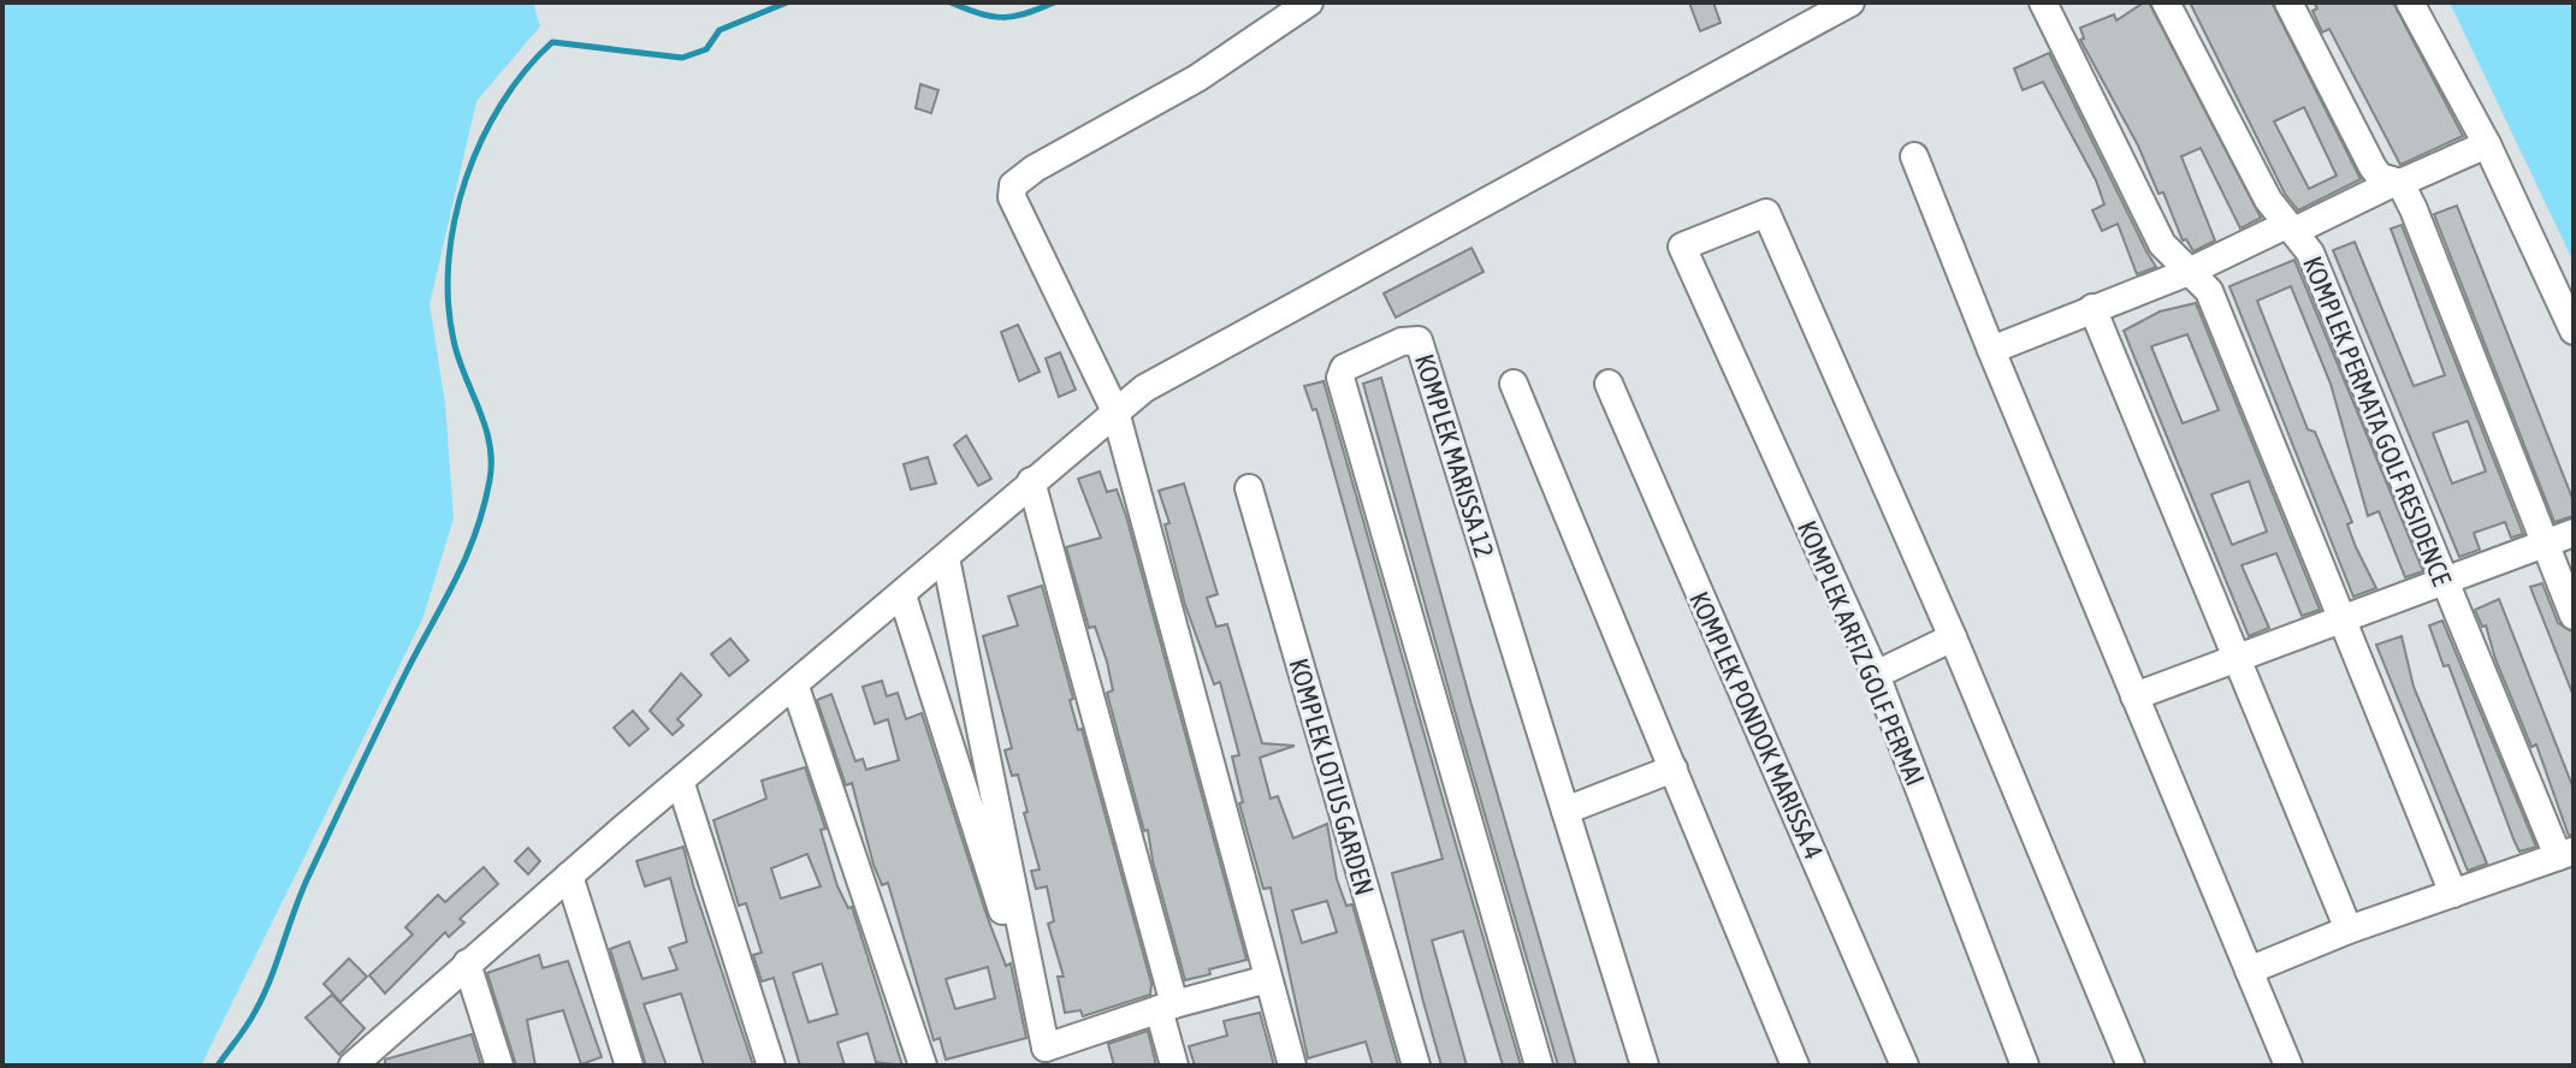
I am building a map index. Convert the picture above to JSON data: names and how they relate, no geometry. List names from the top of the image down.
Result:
{
  "streets": {
    "street": [
      "KOMPLEK PERMATA GOLF RESIDENCE",
      "KOMPLEK MARISSA 12",
      "KOMPLEK ARFIZ GOLF PERMAI",
      "KOMPLEK PONDOK MARISSA 4",
      "KOMPLEK LOTUS GARDEN"
    ]
  }
}
